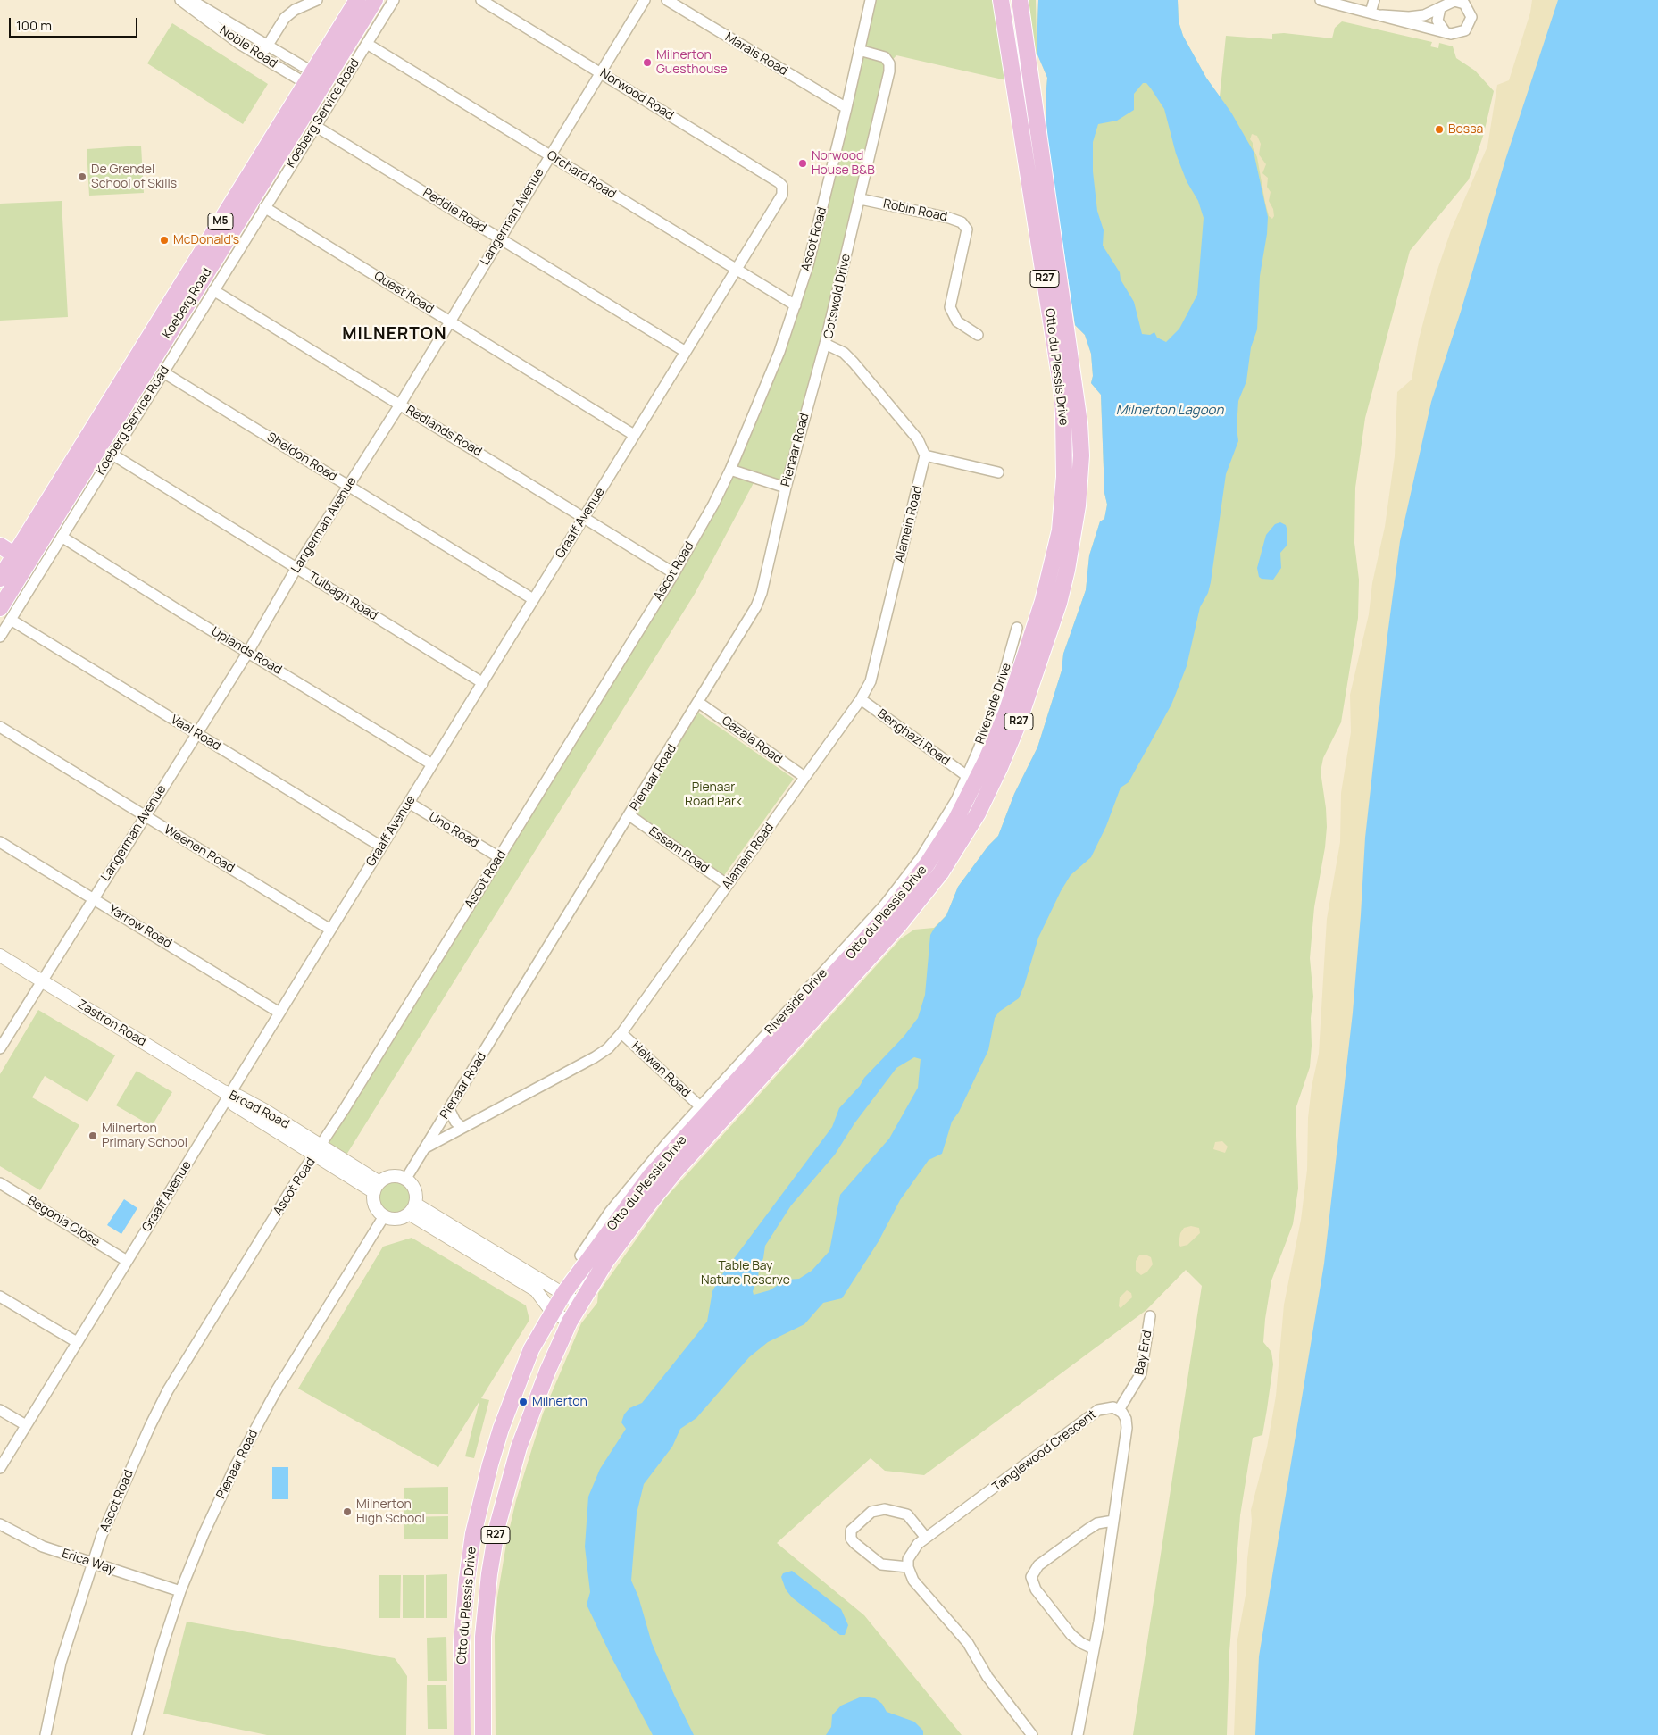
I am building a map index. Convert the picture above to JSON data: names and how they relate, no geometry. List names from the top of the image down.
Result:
{
  "streets": {
    "main road": [
      "M5",
      "R27",
      "Koeberg Road",
      "Otto du Plessis Drive"
    ],
    "street": [
      "Noble Road",
      "Marais Road",
      "Norwood Road",
      "Koeberg Service Road",
      "Orchard Road",
      "Peddie Road",
      "Robin Road",
      "Langerman Avenue",
      "Ascot Road",
      "Quest Road",
      "Cotswold Drive",
      "Redlands Road",
      "Pienaar Road",
      "Sheldon Road",
      "Graaff Avenue",
      "Alamein Road",
      "Tulbagh Road",
      "Uplands Road",
      "Riverside Drive",
      "Vaal Road",
      "Benghazi Road",
      "Gazala Road",
      "Uno Road",
      "Weenen Road",
      "Essam Road",
      "Yarrow Road",
      "Zastron Road",
      "Helwan Road",
      "Broad Road",
      "Begonia Close",
      "Bay End",
      "Tanglewood Crescent",
      "Erica Way"
    ]
  },
  "crossings": [
    ["Noble Road", "Koeberg Road"],
    ["Marais Road", "Ascot Road"],
    ["Norwood Road", "Langerman Avenue"],
    ["Norwood Road", "Graaff Avenue"],
    ["Koeberg Service Road", "Orchard Road"],
    ["Koeberg Service Road", "Peddie Road"],
    ["Koeberg Service Road", "Quest Road"],
    ["Koeberg Service Road", "Koeberg Road"],
    ["Koeberg Service Road", "Redlands Road"],
    ["Koeberg Service Road", "Sheldon Road"],
    ["Koeberg Service Road", "Tulbagh Road"],
    ["Koeberg Service Road", "Uplands Road"],
    ["Koeberg Service Road", "Vaal Road"],
    ["Orchard Road", "Langerman Avenue"],
    ["Orchard Road", "Ascot Road"],
    ["Orchard Road", "Graaff Avenue"],
    ["Peddie Road", "Langerman Avenue"],
    ["Peddie Road", "Graaff Avenue"],
    ["Robin Road", "Cotswold Drive"],
    ["Langerman Avenue", "Quest Road"],
    ["Langerman Avenue", "Redlands Road"],
    ["Langerman Avenue", "Sheldon Road"],
    ["Langerman Avenue", "Tulbagh Road"],
    ["Langerman Avenue", "Uplands Road"],
    ["Langerman Avenue", "Vaal Road"],
    ["Langerman Avenue", "Weenen Road"],
    ["Langerman Avenue", "Yarrow Road"],
    ["Langerman Avenue", "Zastron Road"],
    ["Ascot Road", "Cotswold Drive"],
    ["Ascot Road", "Redlands Road"],
    ["Ascot Road", "Uno Road"],
    ["Ascot Road", "Broad Road"],
    ["Ascot Road", "Erica Way"],
    ["Quest Road", "Graaff Avenue"],
    ["Cotswold Drive", "Pienaar Road"],
    ["Cotswold Drive", "Alamein Road"],
    ["Koeberg Road", "Vaal Road"],
    ["Redlands Road", "Graaff Avenue"],
    ["Pienaar Road", "Alamein Road"],
    ["Pienaar Road", "Gazala Road"],
    ["Pienaar Road", "Essam Road"],
    ["Pienaar Road", "Broad Road"],
    ["Pienaar Road", "Erica Way"],
    ["Sheldon Road", "Graaff Avenue"],
    ["Graaff Avenue", "Tulbagh Road"],
    ["Graaff Avenue", "Uplands Road"],
    ["Graaff Avenue", "Vaal Road"],
    ["Graaff Avenue", "Uno Road"],
    ["Graaff Avenue", "Weenen Road"],
    ["Graaff Avenue", "Yarrow Road"],
    ["Graaff Avenue", "Zastron Road"],
    ["Graaff Avenue", "Broad Road"],
    ["Graaff Avenue", "Begonia Close"],
    ["Alamein Road", "Benghazi Road"],
    ["Alamein Road", "Gazala Road"],
    ["Alamein Road", "Essam Road"],
    ["Alamein Road", "Helwan Road"],
    ["Riverside Drive", "Benghazi Road"],
    ["Riverside Drive", "Helwan Road"],
    ["Zastron Road", "Broad Road"],
    ["Bay End", "Tanglewood Crescent"]
  ],
  "districts": ["MILNERTON"],
  "water": ["Milnerton Lagoon"],
  "parks": ["Pienaar Road Park", "Table Bay Nature Reserve"],
  "places": [
    "Milnerton Guesthouse",
    "Bossa",
    "Norwood House B&B",
    "De Grendel School of Skills",
    "McDonald's",
    "Milnerton Primary School",
    "Milnerton",
    "Milnerton High School"
  ],
  "scale_bar": "100 m"
}
